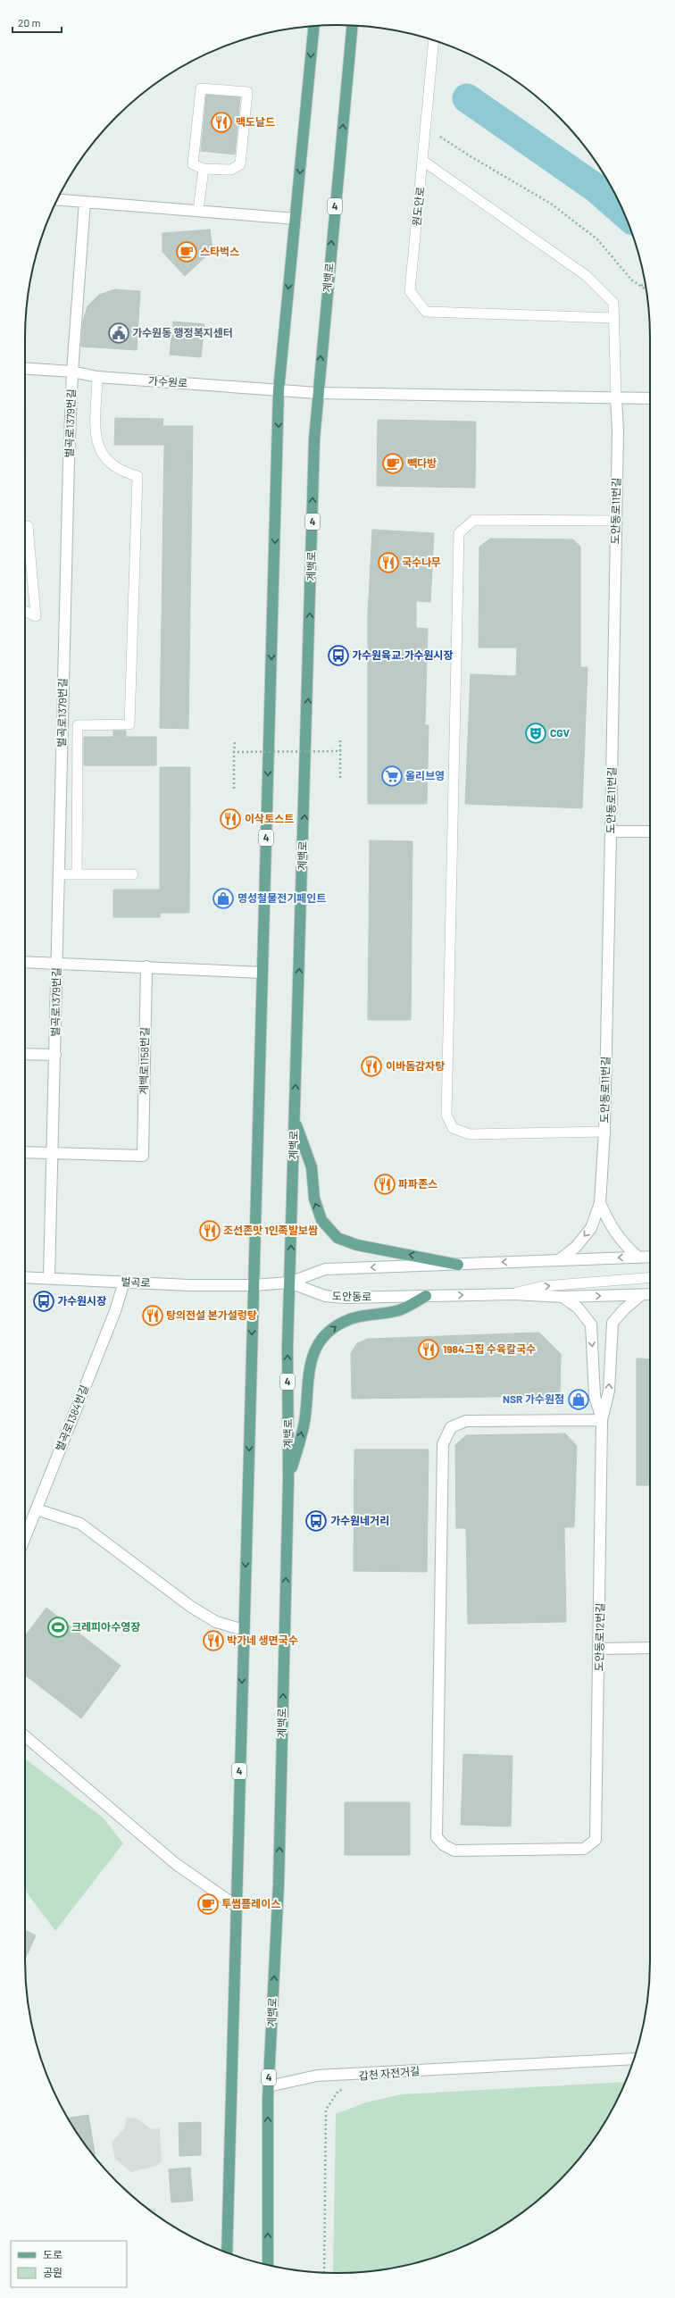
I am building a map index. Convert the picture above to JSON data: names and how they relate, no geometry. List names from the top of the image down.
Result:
{
  "streets": {
    "main road": ["4", "계백로"],
    "street": [
      "가수원로",
      "벌곡로1379번길",
      "도안동로11번길",
      "계백로1158번길",
      "벌곡로",
      "도안동로",
      "벌곡로1384번길",
      "도안동로12번길"
    ],
    "lane": ["원도안로"],
    "path": ["갑천 자전거길"]
  },
  "crossings": [
    ["4", "가수원로"],
    ["4", "벌곡로"],
    ["계백로", "가수원로"],
    ["계백로", "벌곡로"],
    ["계백로", "도안동로"],
    ["가수원로", "벌곡로1379번길"],
    ["벌곡로1379번길", "계백로1158번길"],
    ["벌곡로1379번길", "벌곡로"],
    ["벌곡로", "도안동로"],
    ["벌곡로", "벌곡로1384번길"]
  ],
  "places": {
    "restaurant": [
      "맥도날드",
      "국수나무",
      "이삭토스트",
      "이바돔감자탕",
      "파파존스",
      "조선존맛 1인족발보쌈",
      "탕의전설 본가설렁탕",
      "1984그집 수육칼국수",
      "박가네 생면국수"
    ],
    "cafe": ["스타벅스", "빽다방", "투썸플레이스"],
    "public building": ["가수원동 행정복지센터"],
    "bus stop": ["가수원육교.가수원시장", "가수원시장", "가수원네거리"],
    "theatre": ["CGV"],
    "supermarket": ["올리브영"],
    "shop": ["명성철물전기페인트", "NSR 가수원점"],
    "sports": ["크레피아수영장"]
  },
  "legend": ["도로", "공원"],
  "scale_bar": "20 m"
}
